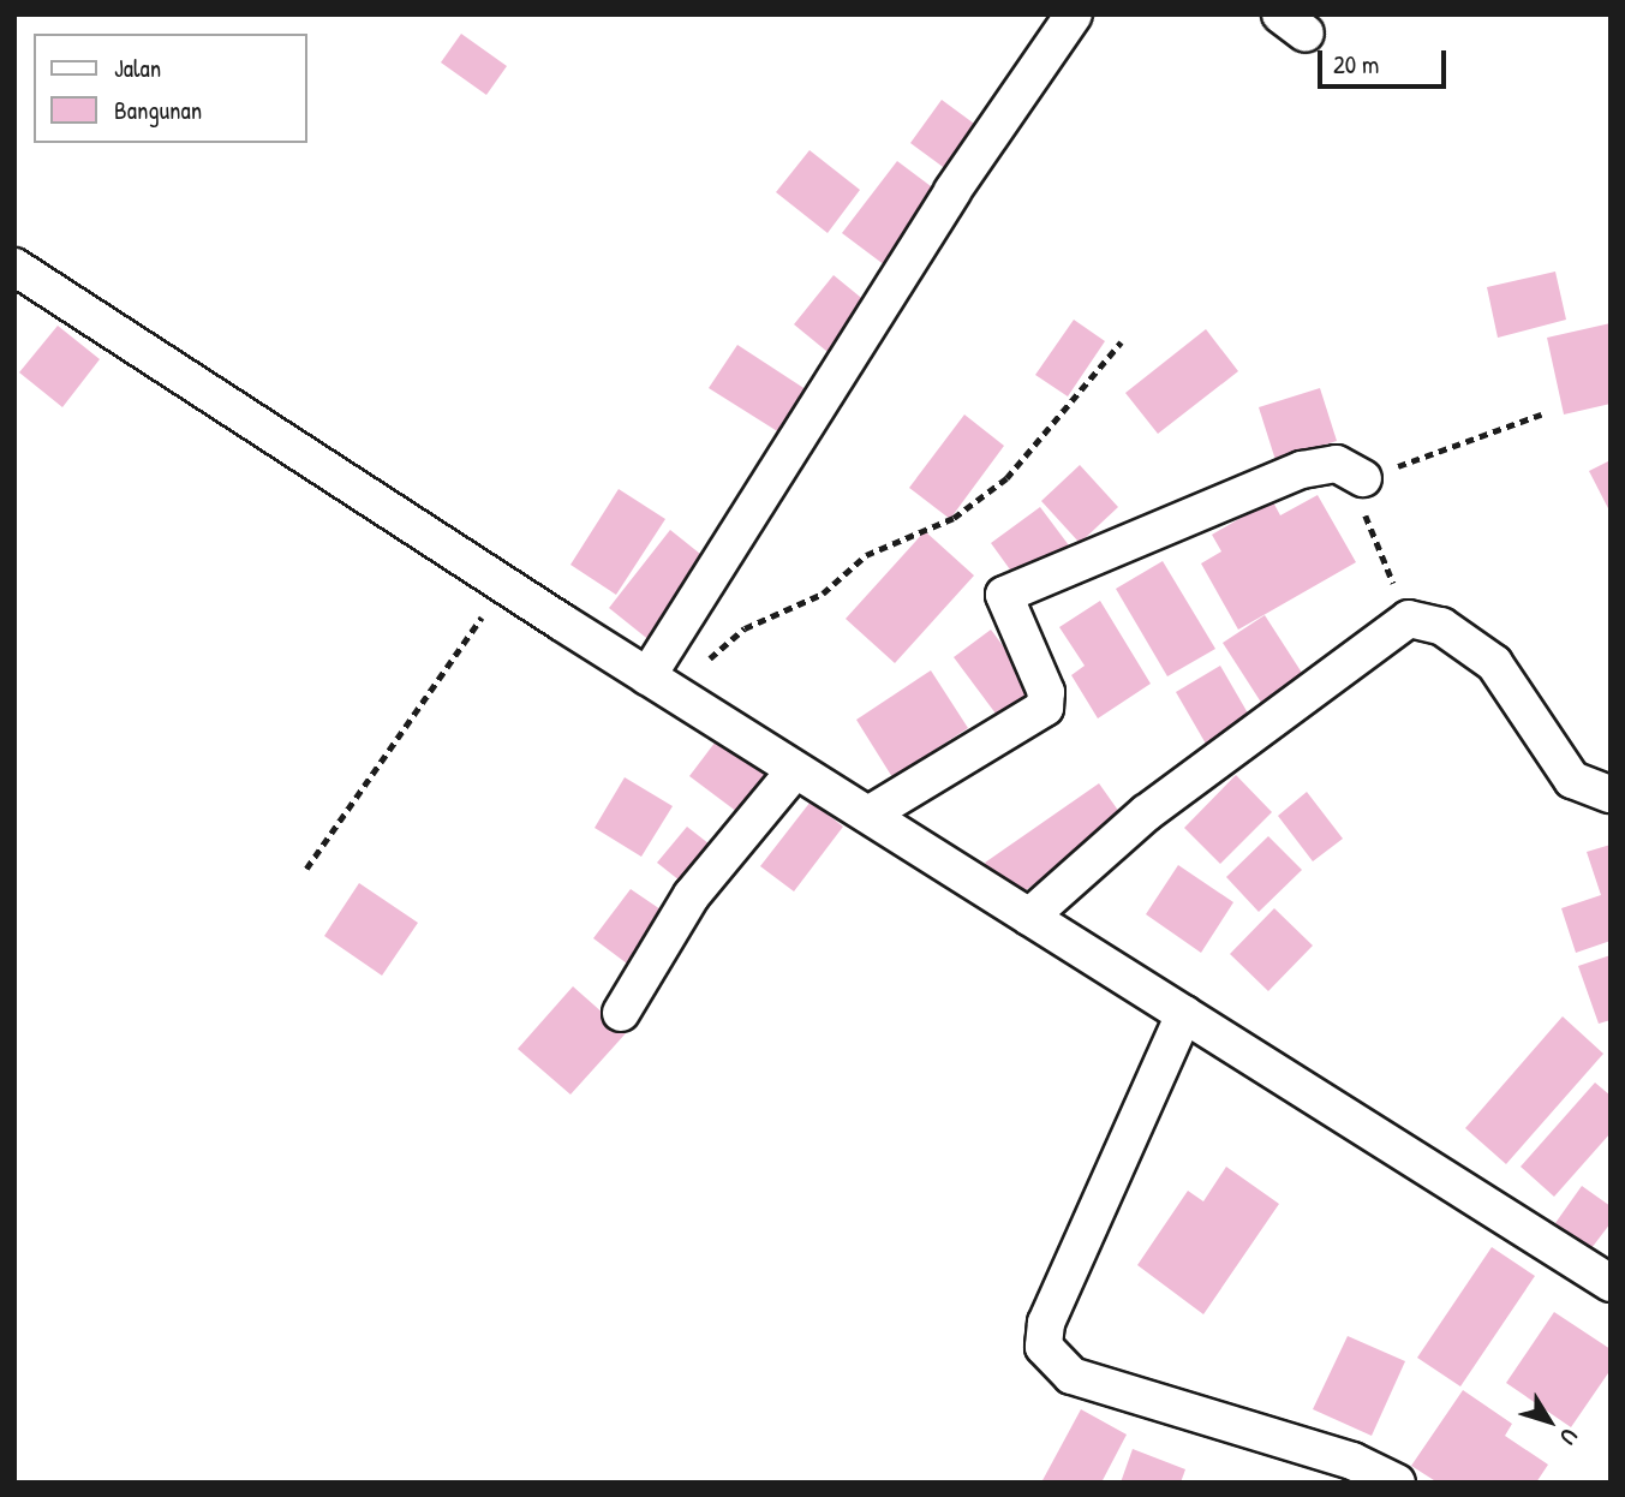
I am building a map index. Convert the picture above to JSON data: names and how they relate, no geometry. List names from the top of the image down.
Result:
{
  "legend": ["Jalan", "Bangunan"],
  "scale_bar": "20 m",
  "north": "bottom right"
}
